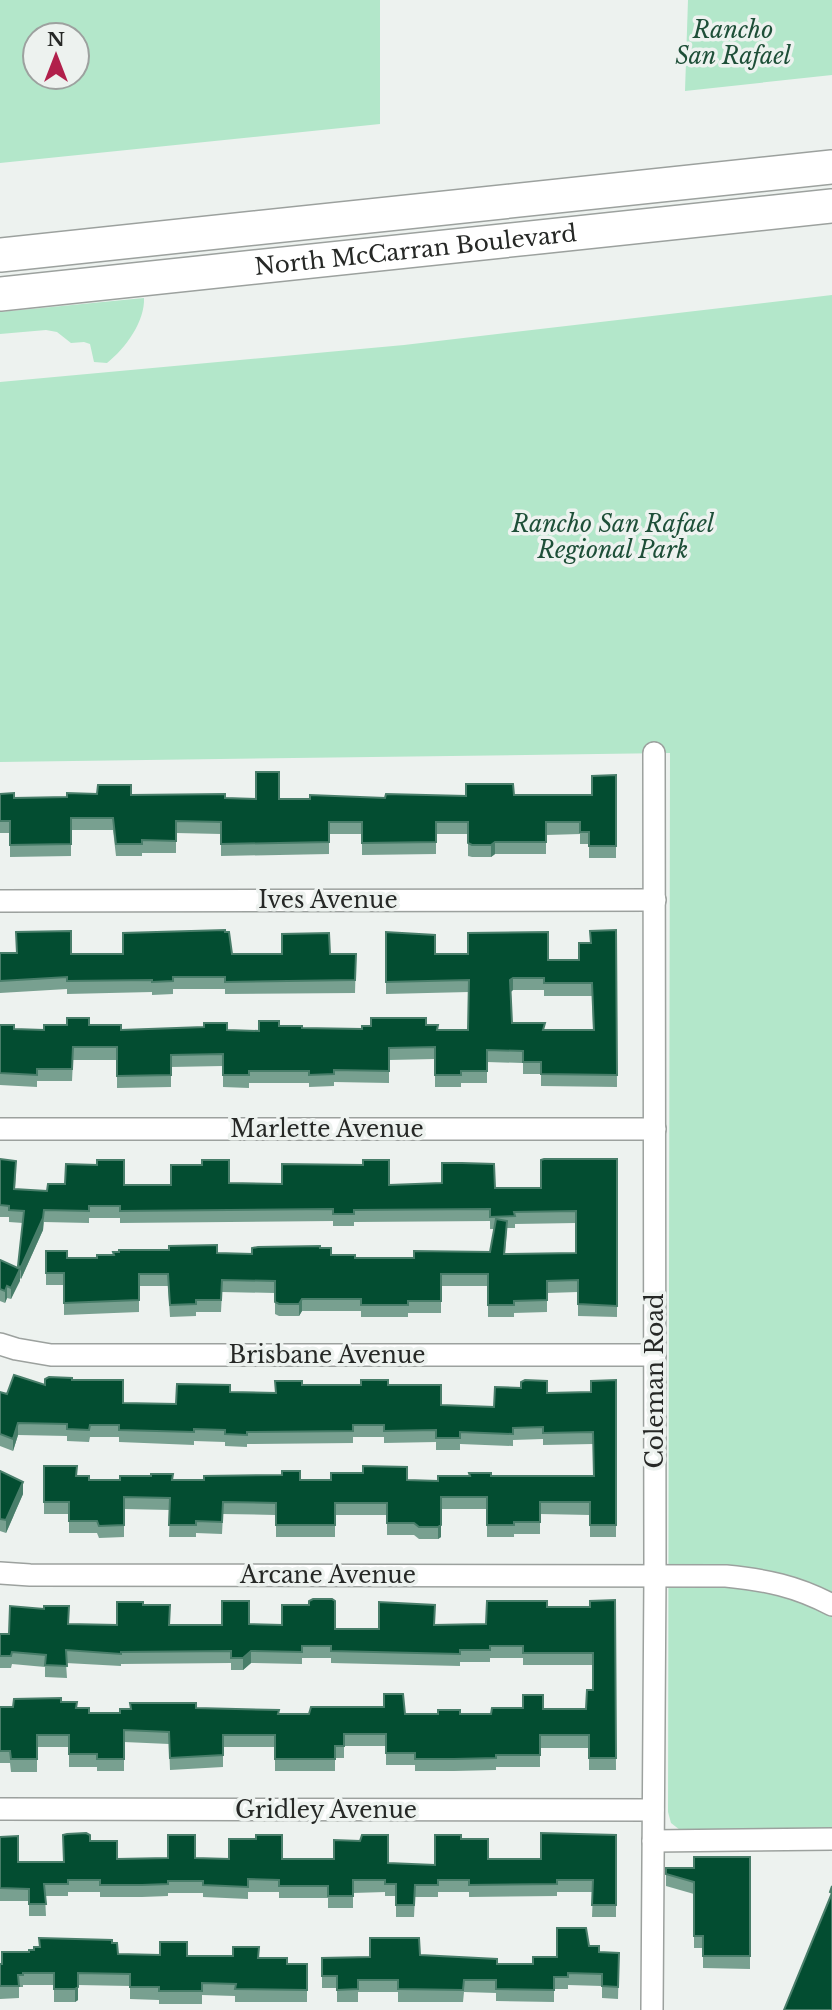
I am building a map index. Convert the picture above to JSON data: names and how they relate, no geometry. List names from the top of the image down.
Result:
{
  "streets": {
    "main road": ["North McCarran Boulevard"],
    "street": [
      "Ives Avenue",
      "Marlette Avenue",
      "Brisbane Avenue",
      "Coleman Road",
      "Arcane Avenue",
      "Gridley Avenue"
    ]
  },
  "crossings": [
    ["Ives Avenue", "Coleman Road"],
    ["Marlette Avenue", "Coleman Road"],
    ["Brisbane Avenue", "Coleman Road"],
    ["Coleman Road", "Arcane Avenue"],
    ["Coleman Road", "Gridley Avenue"]
  ],
  "parks": ["Rancho San Rafael", "Rancho San Rafael Regional Park"],
  "north": "top"
}
